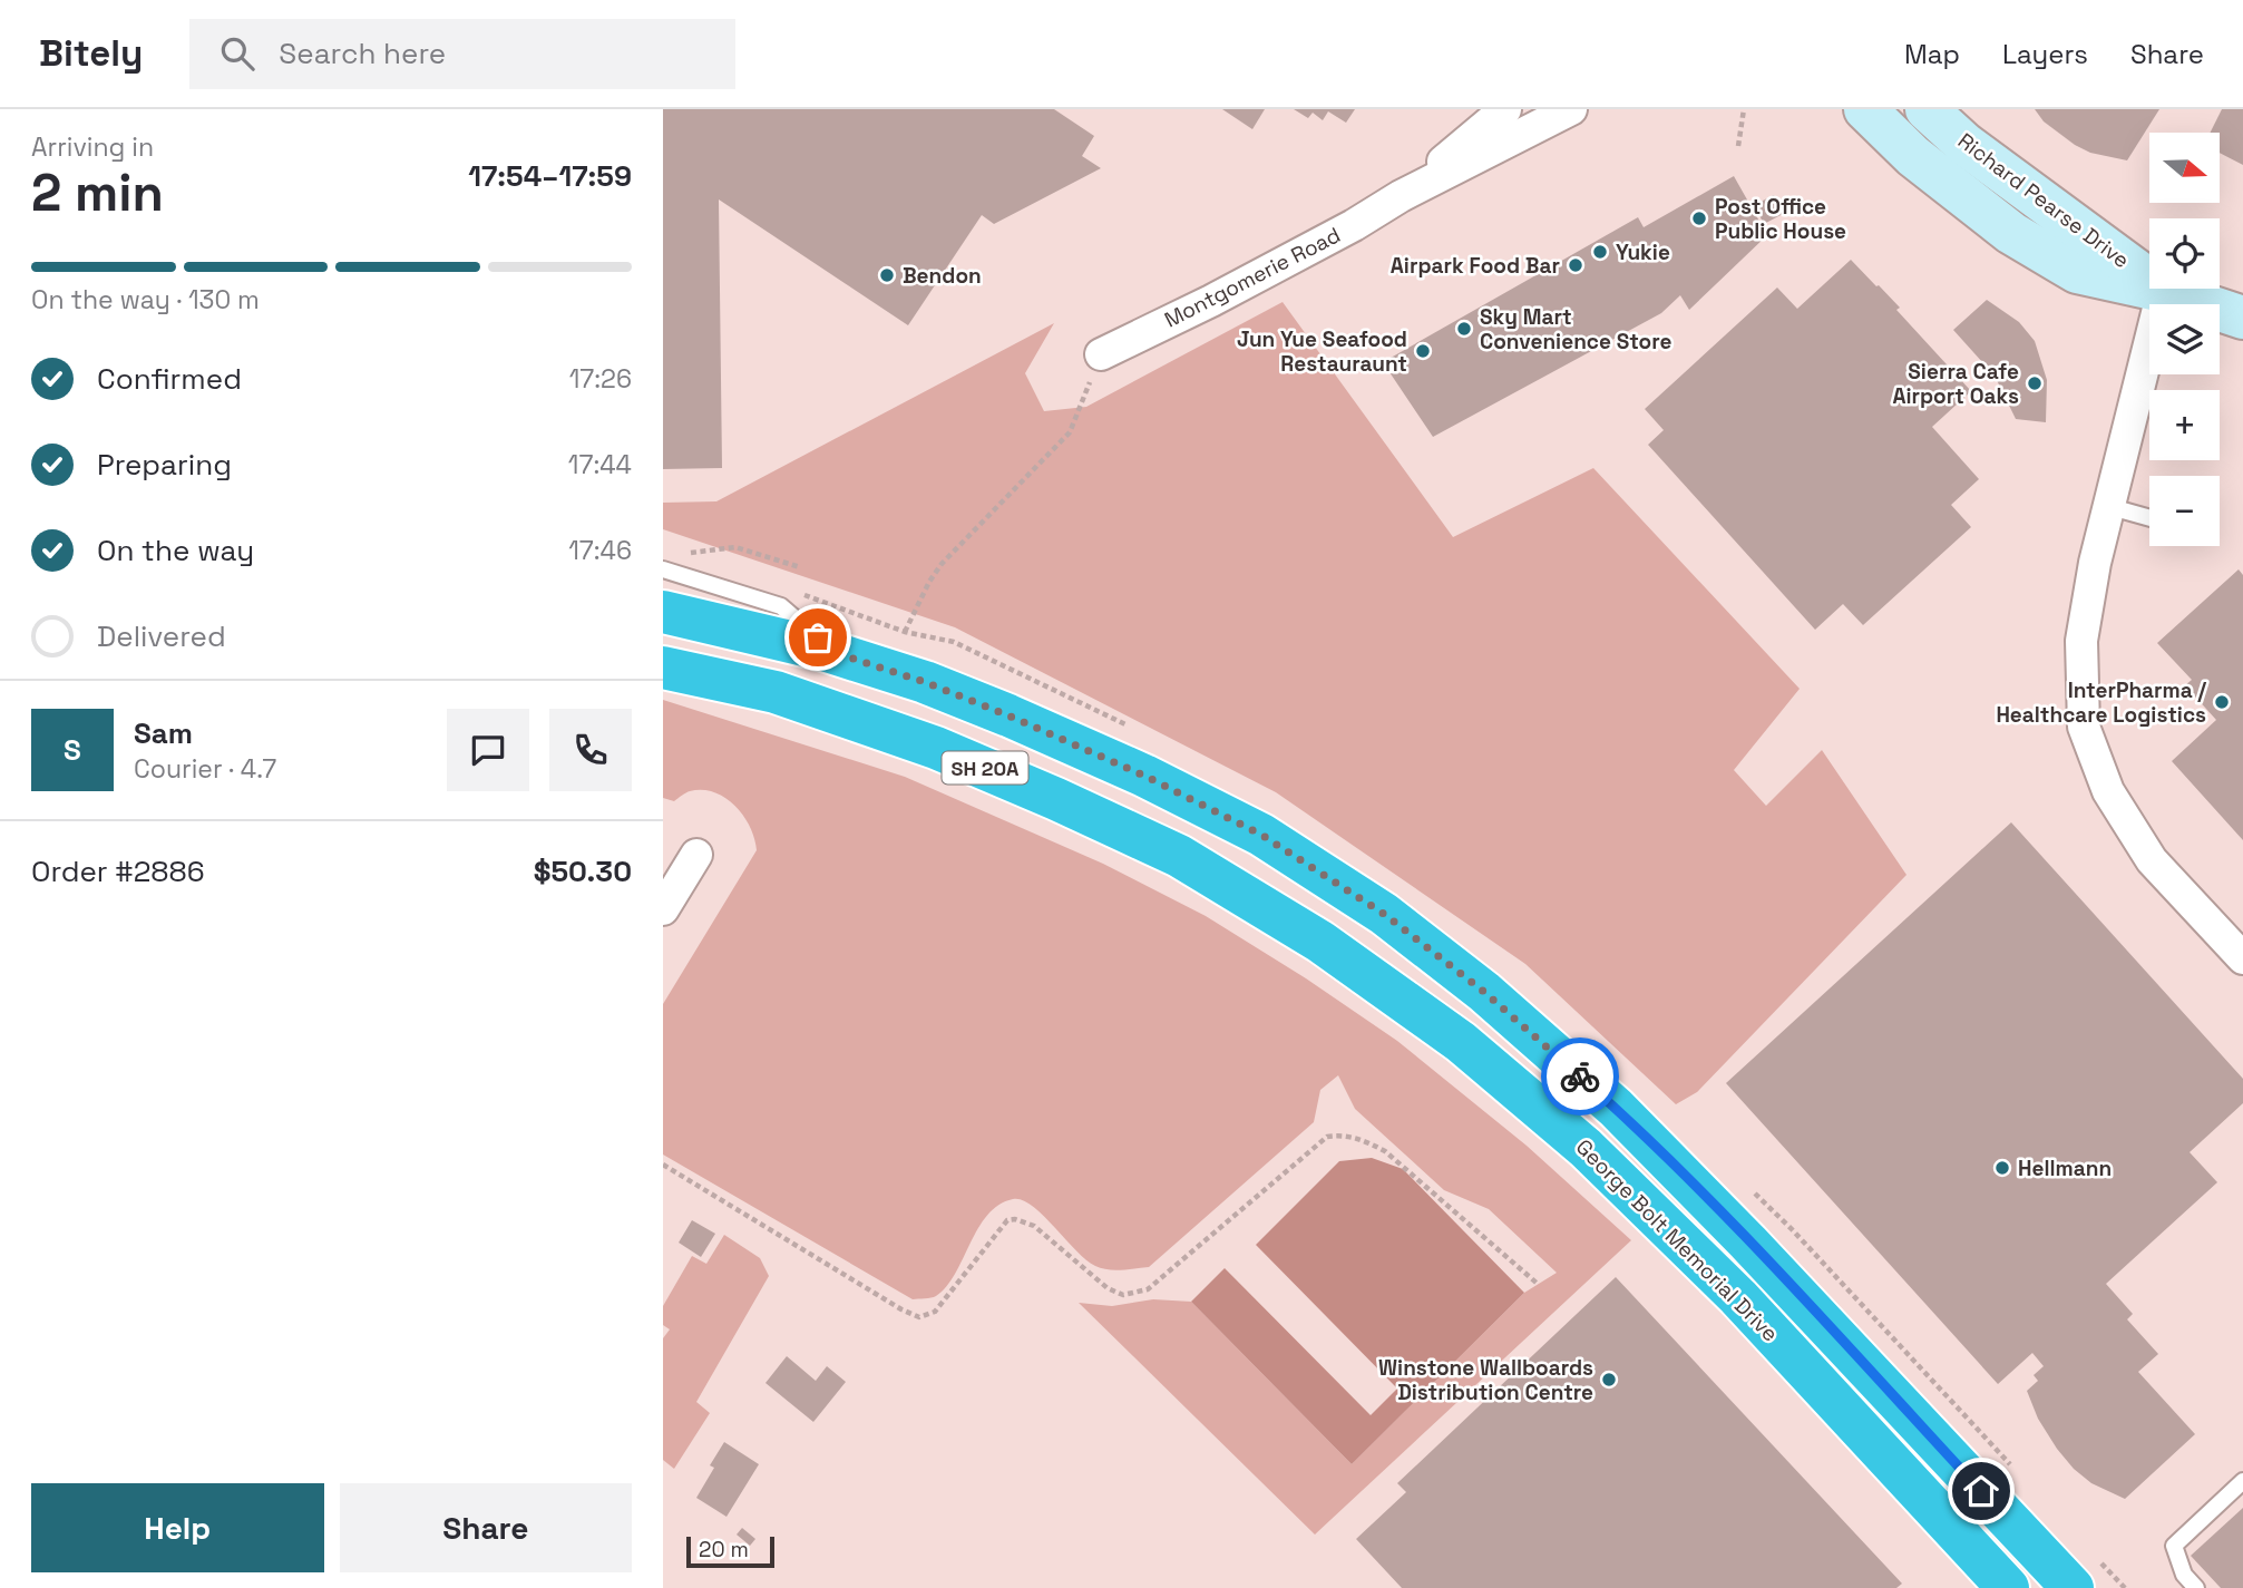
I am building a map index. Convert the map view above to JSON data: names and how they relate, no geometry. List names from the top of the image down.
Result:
{
  "streets": {
    "highway": ["SH 20A", "George Bolt Memorial Drive"],
    "street": ["Richard Pearse Drive", "Montgomerie Road"]
  },
  "places": [
    "Post Office Public House",
    "Yukie",
    "Airpark Food Bar",
    "Bendon",
    "Sky Mart Convenience Store",
    "Jun Yue Seafood Restauraunt",
    "Sierra Cafe Airport Oaks",
    "InterPharma / Healthcare Logistics",
    "Hellmann",
    "Winstone Wallboards Distribution Centre"
  ],
  "scale_bar": "20 m",
  "north": "right",
  "page": {
    "header": "Bitely",
    "search": "Search here",
    "nav": ["Map", "Layers", "Share"],
    "heading": ["2 min", "Arriving in", "17:54–17:59"],
    "panel": [
      "Sam",
      "Courier · 4.7",
      "Order #2886",
      "$50.30"
    ],
    "map_buttons": ["+", "−"],
    "bar": "On the way · 130 m",
    "list": [
      ["Confirmed", "17:26"],
      ["Preparing", "17:44"],
      ["On the way", "17:46"],
      "Delivered"
    ],
    "round": "S",
    "buttons": ["Help", "Share"],
    "scale": "20 m"
  }
}
